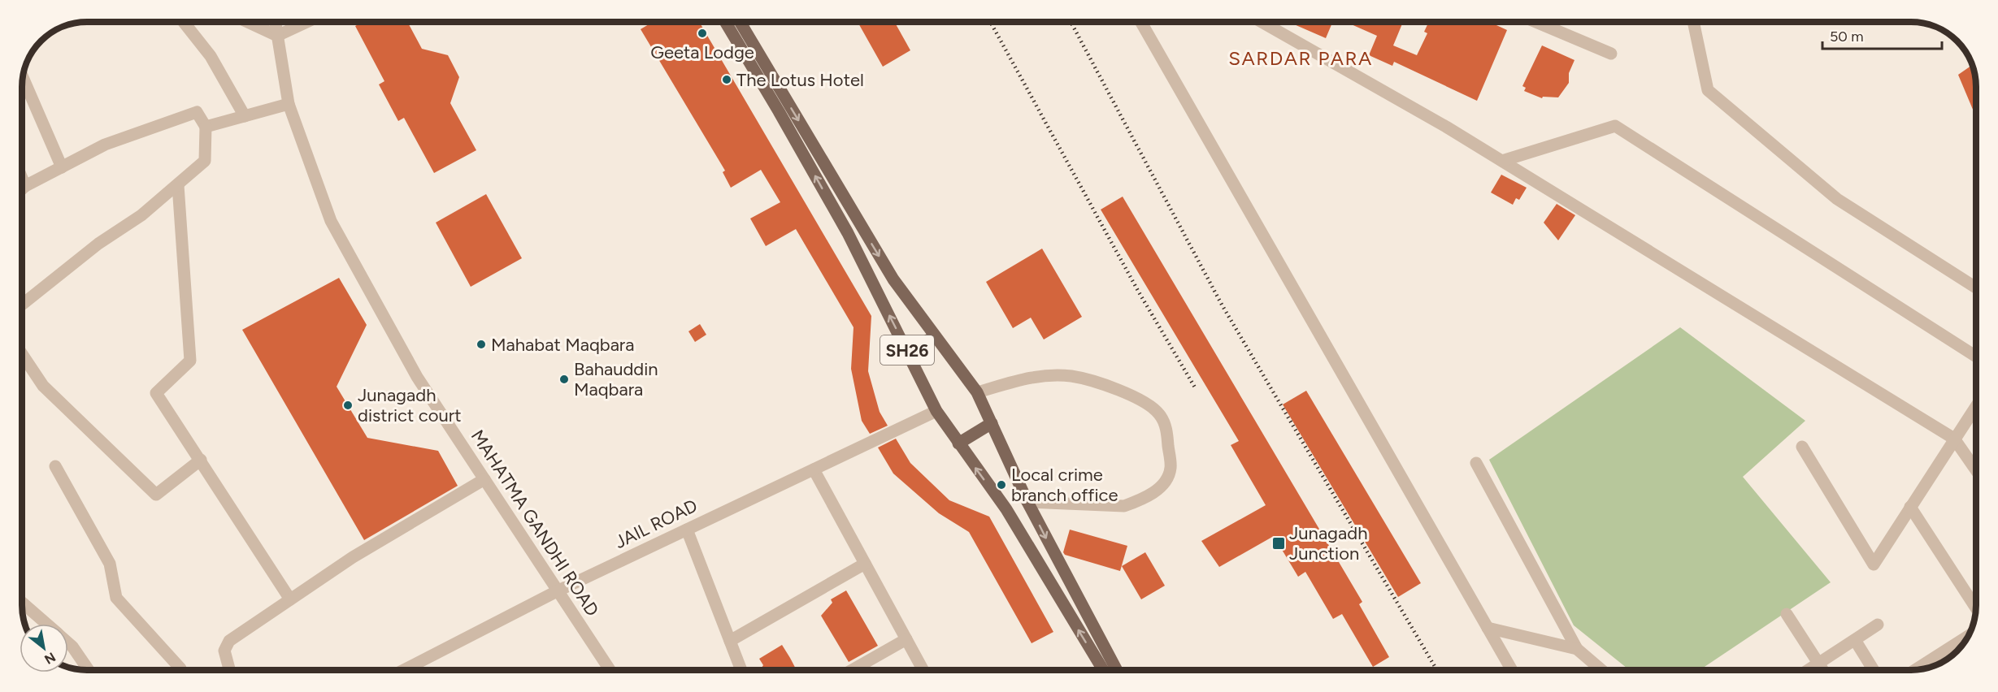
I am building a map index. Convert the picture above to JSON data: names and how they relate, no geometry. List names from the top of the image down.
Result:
{
  "streets": {
    "main road": ["SH26"],
    "street": ["MAHATMA GANDHI ROAD", "JAIL ROAD"]
  },
  "crossings": [
    ["SH26", "JAIL ROAD"],
    ["MAHATMA GANDHI ROAD", "JAIL ROAD"]
  ],
  "districts": ["SARDAR PARA"],
  "places": {
    "other": [
      "Geeta Lodge",
      "The Lotus Hotel",
      "Mahabat Maqbara",
      "Bahauddin Maqbara",
      "Junagadh district court",
      "Local crime branch office"
    ],
    "transit": ["Junagadh Junction"]
  },
  "scale_bar": "50 m",
  "north": "bottom right"
}
